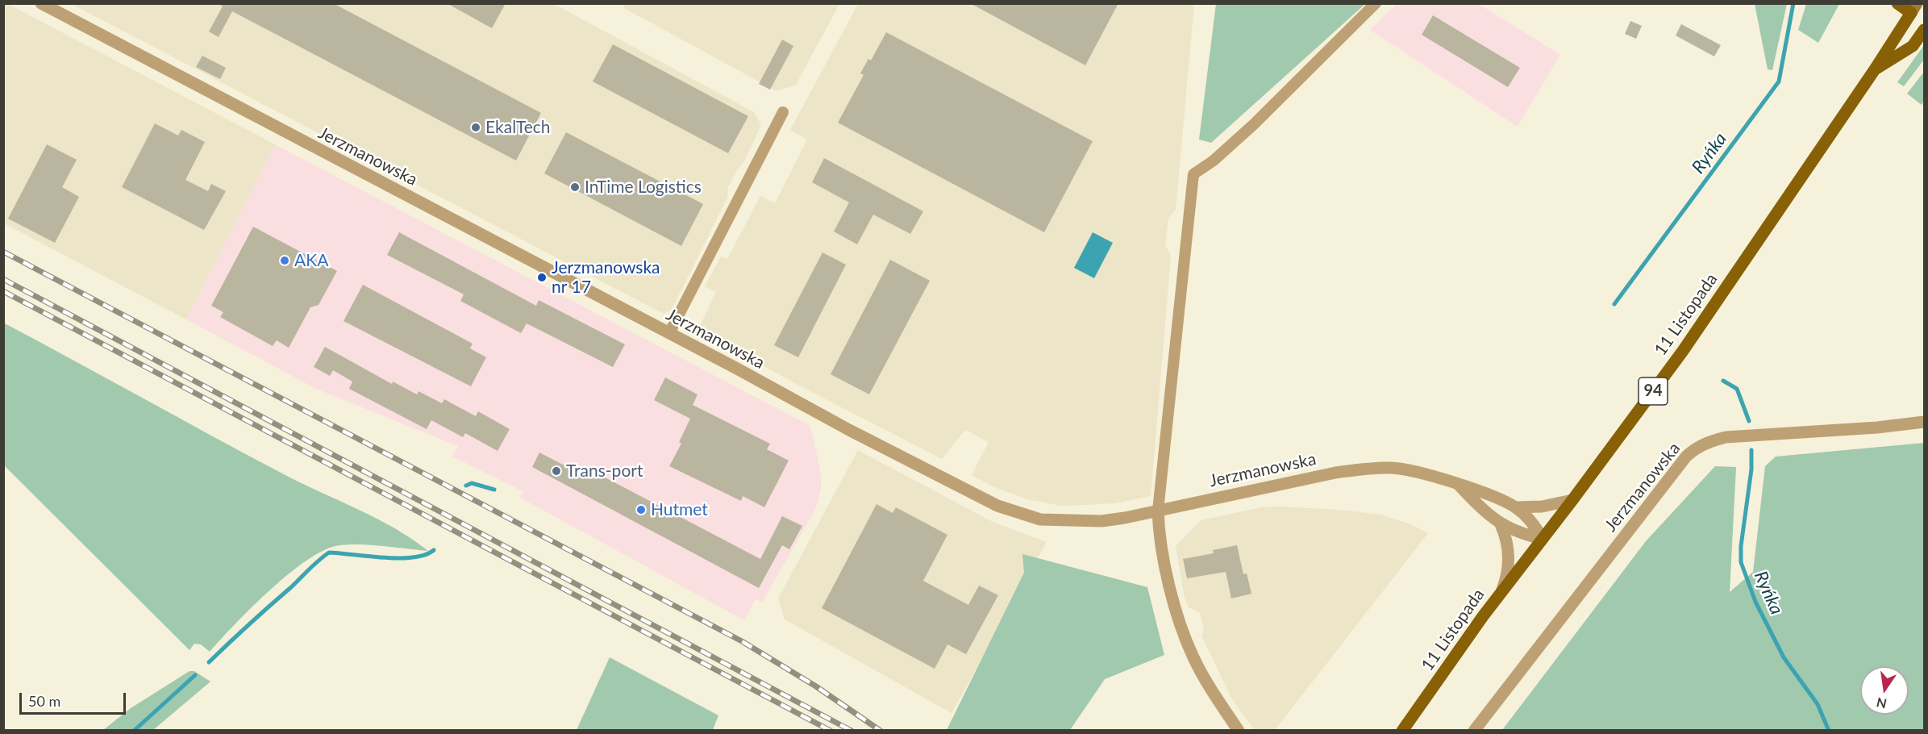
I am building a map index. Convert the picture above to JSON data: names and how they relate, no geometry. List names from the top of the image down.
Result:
{
  "streets": {
    "main road": ["11 Listopada", "94"],
    "street": ["Jerzmanowska"]
  },
  "crossings": [
    ["Jerzmanowska", "11 Listopada"],
    ["11 Listopada", "94"]
  ],
  "water": ["Ryńka"],
  "places": [
    "EkalTech",
    "InTime Logistics",
    "AKA",
    "Jerzmanowska nr 17",
    "Trans-port",
    "Hutmet"
  ],
  "scale_bar": "50 m",
  "north": "bottom"
}
